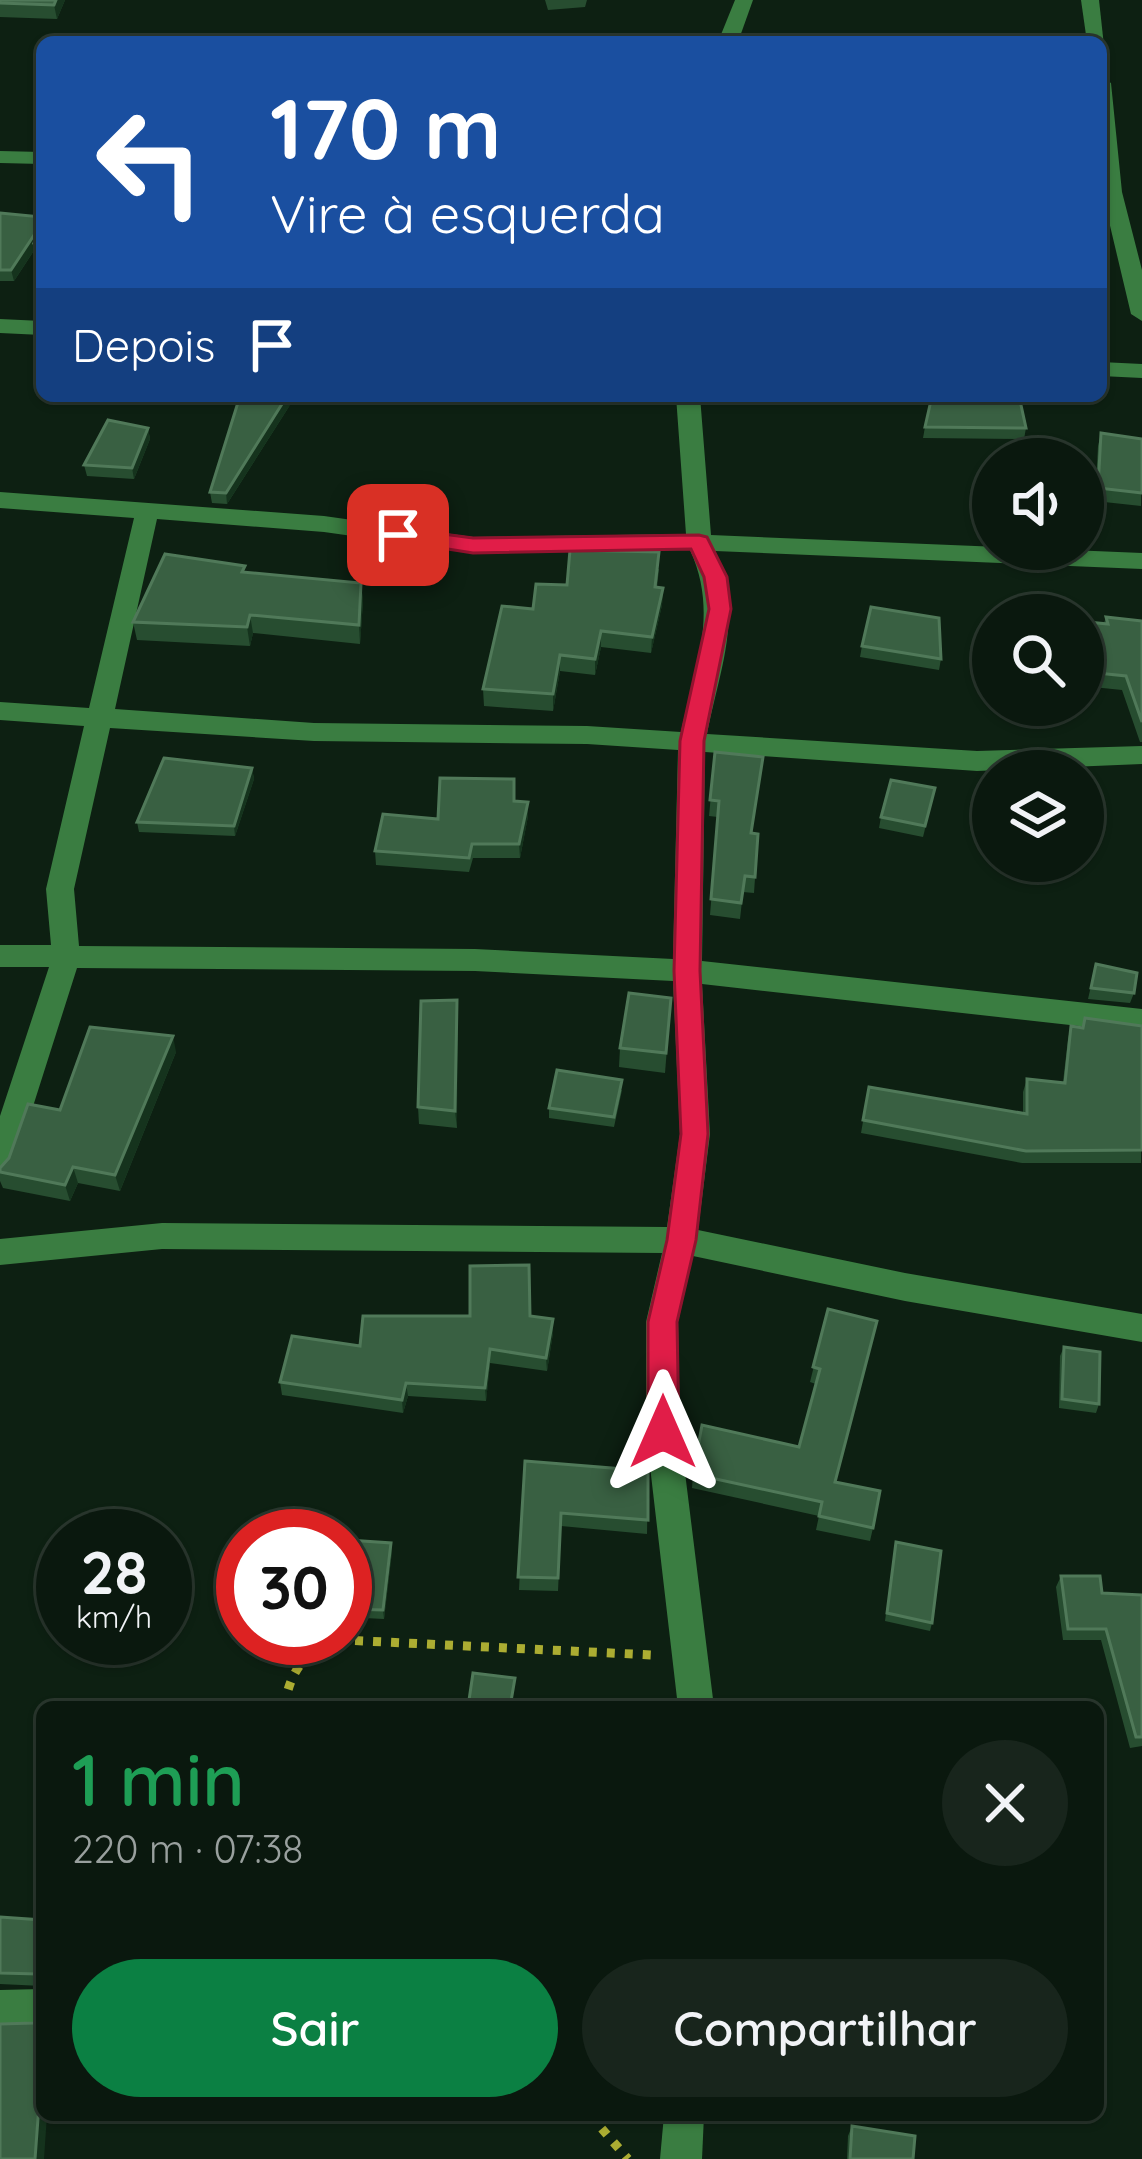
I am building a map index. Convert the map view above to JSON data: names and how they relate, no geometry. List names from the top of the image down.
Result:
{
  "page": {
    "turn": ["170 m", "Vire à esquerda"],
    "then": "Depois",
    "speed": "28 km/h",
    "limit": "30",
    "heading": ["1 min", "220 m · 07:38"],
    "buttons": ["Sair", "Compartilhar"]
  }
}
